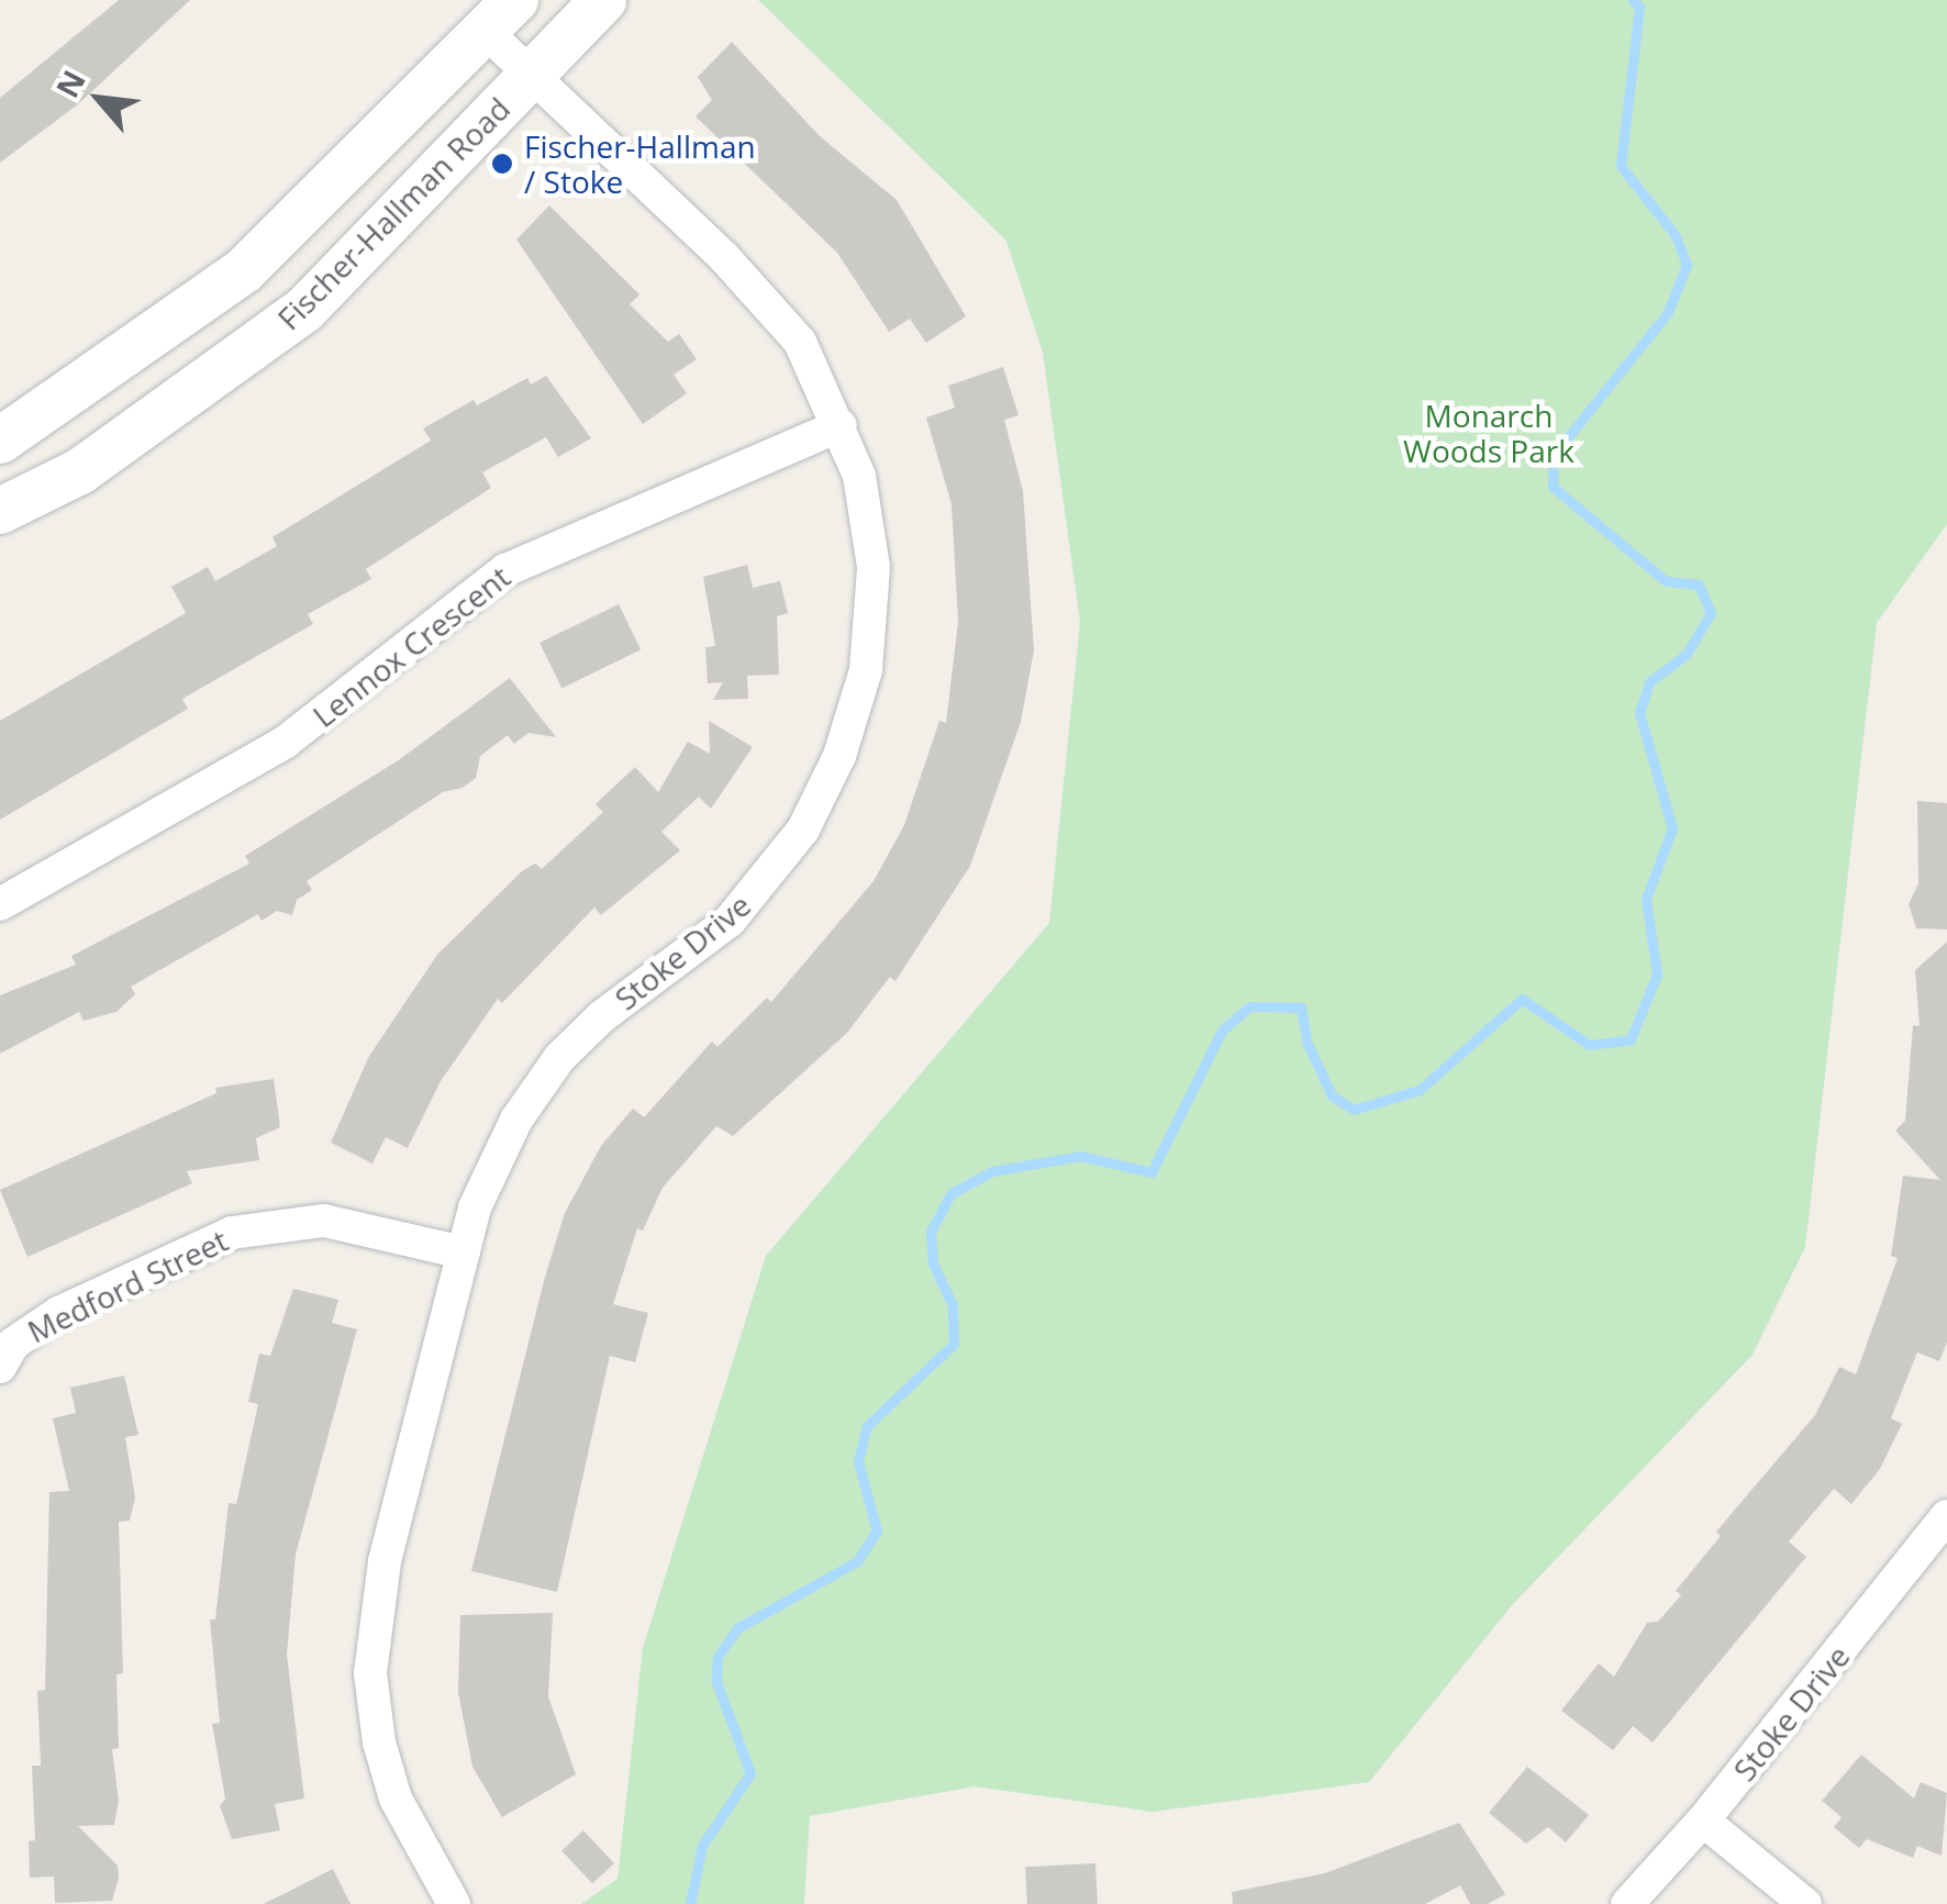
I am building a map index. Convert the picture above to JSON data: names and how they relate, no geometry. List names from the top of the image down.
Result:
{
  "streets": {
    "main road": ["Fischer-Hallman Road"],
    "street": ["Lennox Crescent", "Stoke Drive", "Medford Street"]
  },
  "crossings": [
    ["Fischer-Hallman Road", "Stoke Drive"],
    ["Lennox Crescent", "Stoke Drive"],
    ["Stoke Drive", "Medford Street"]
  ],
  "parks": ["Monarch Woods Park"],
  "places": ["Fischer-Hallman / Stoke"],
  "north": "top left"
}
